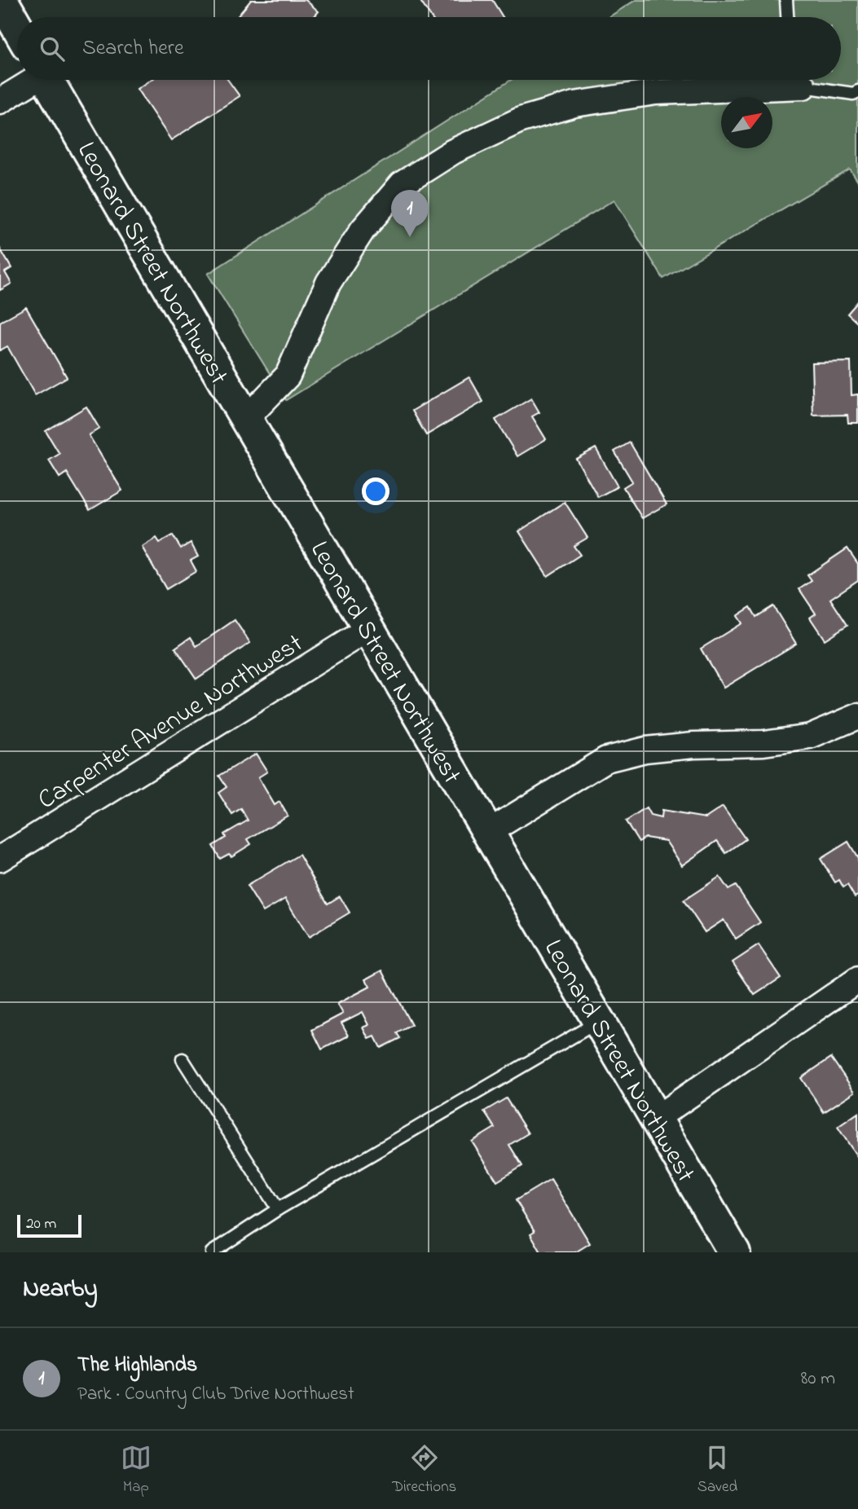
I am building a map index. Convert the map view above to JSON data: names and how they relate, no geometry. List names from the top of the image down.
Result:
{
  "streets": {
    "main road": ["Leonard Street Northwest"],
    "street": ["Carpenter Avenue Northwest"]
  },
  "crossings": [
    ["Leonard Street Northwest", "Carpenter Avenue Northwest"]
  ],
  "scale_bar": "20 m",
  "north": "top right",
  "page": {
    "search": "Search here",
    "pins": "1",
    "scale": "20 m",
    "heading": "Nearby",
    "list": [
      {
        "mark": "1",
        "name": "The Highlands",
        "note": "Park · Country Club Drive Northwest",
        "value": "80 m"
      }
    ],
    "nav": ["Map", "Directions", "Saved"]
  }
}
